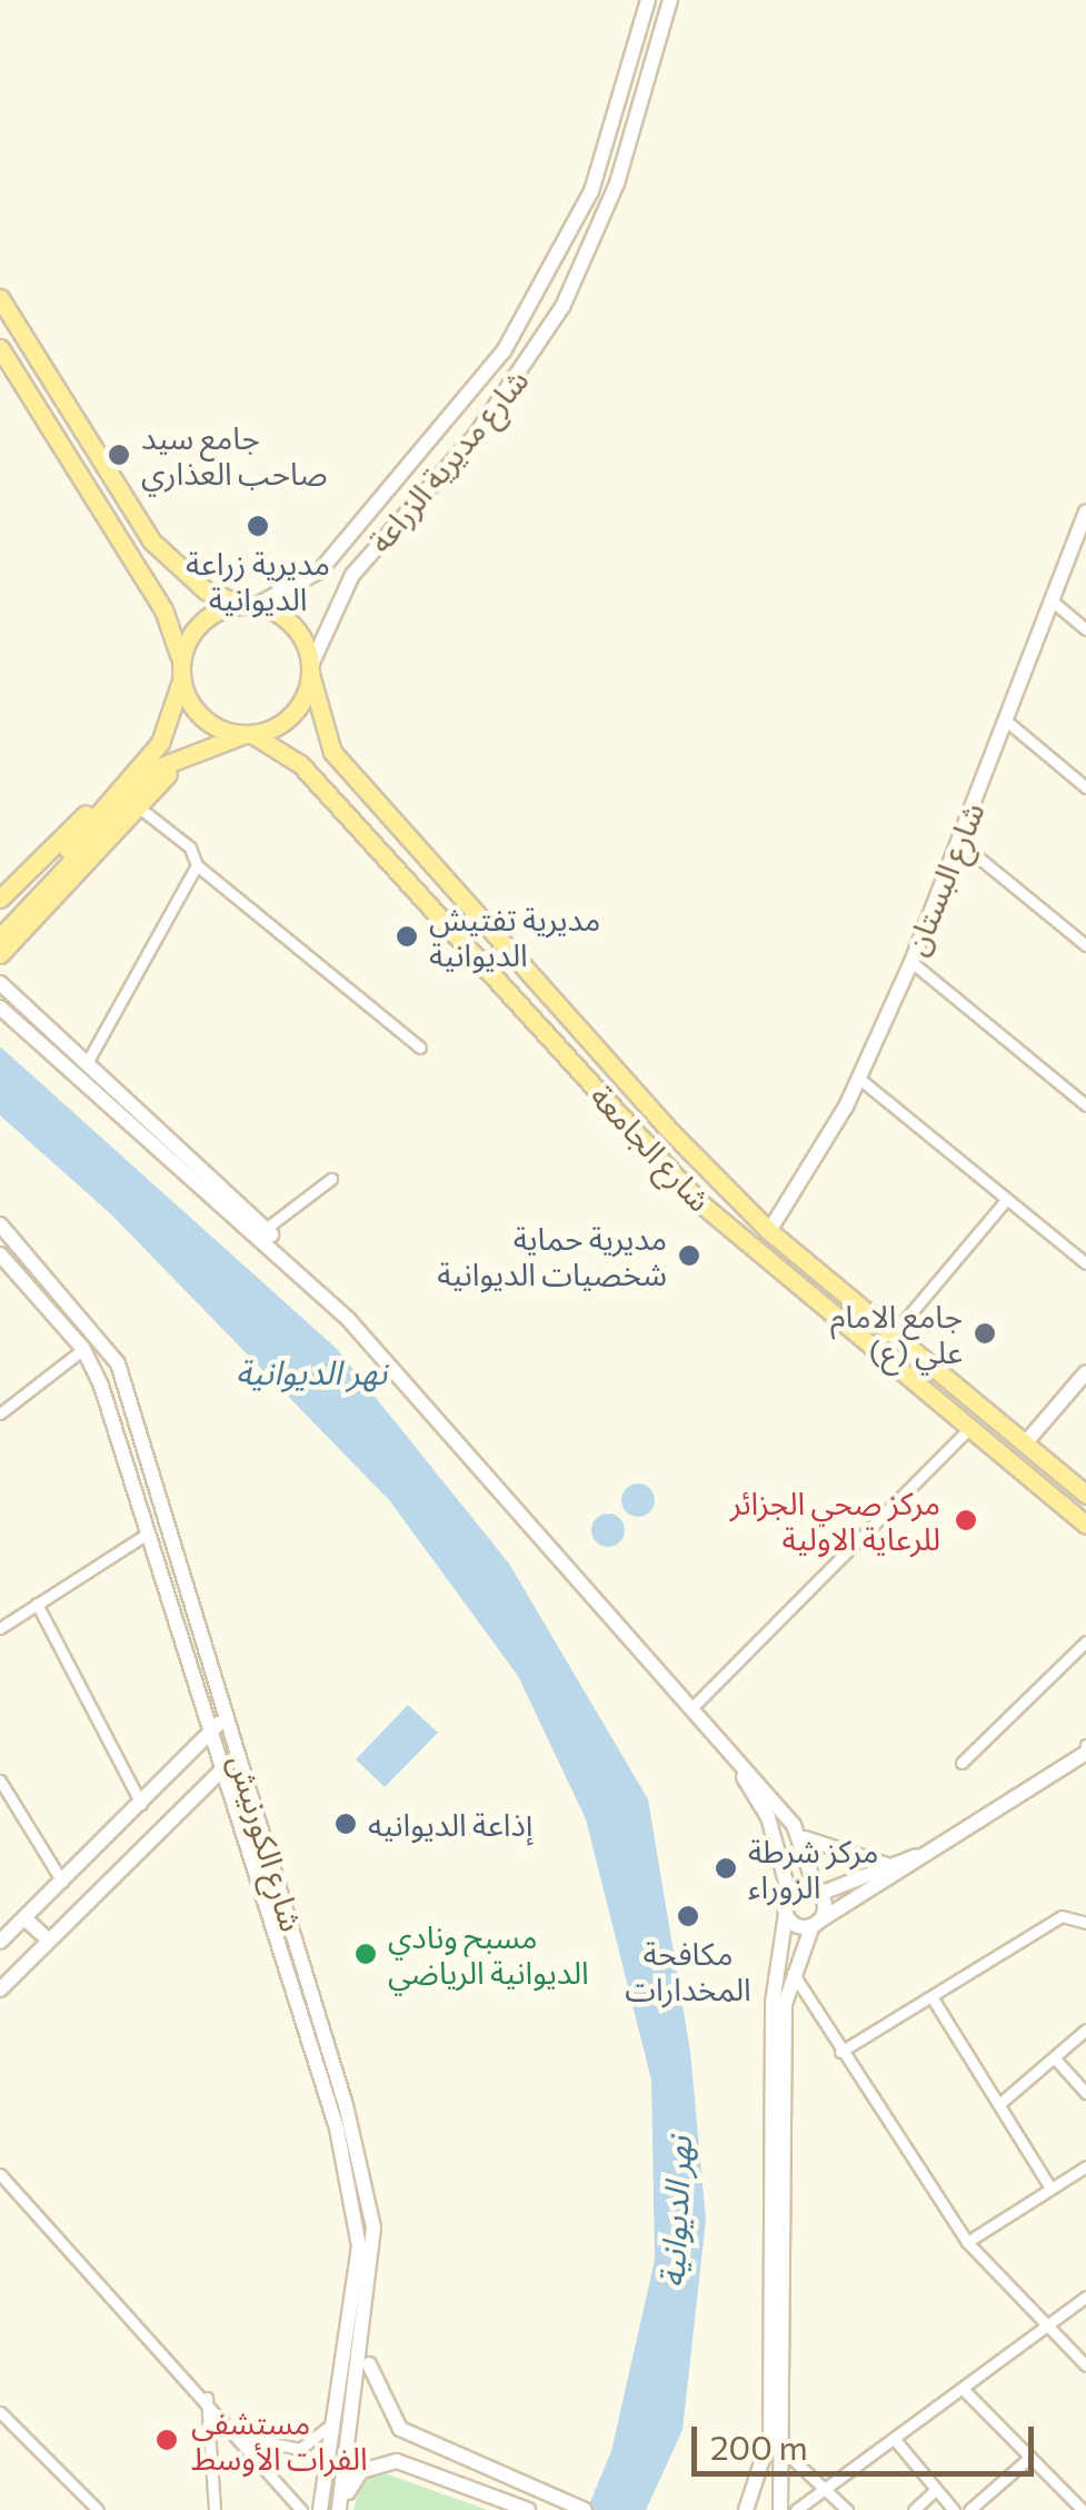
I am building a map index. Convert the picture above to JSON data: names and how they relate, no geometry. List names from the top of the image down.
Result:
{
  "streets": {
    "main road": [
      "شارع مديرية الزراعة",
      "شارع البستان",
      "شارع الجامعة",
      "شارع الكورنيش"
    ]
  },
  "crossings": [
    ["شارع مديرية الزراعة", "شارع الجامعة"],
    ["شارع البستان", "شارع الجامعة"]
  ],
  "water": ["نهر الديوانية"],
  "places": [
    "جامع سيد صاحب العذاري",
    "مديرية زراعة الديوانية",
    "مديرية تفتيش الديوانية",
    "مديرية حماية شخصيات الديوانية",
    "جامع الامام علي (ع)",
    "مركز صحي الجزائر للرعاية الاولية",
    "إذاعة الديوانيه",
    "مركز شرطة الزوراء",
    "مكافحة المخدارات",
    "مسبح ونادي الديوانية الرياضي",
    "مستشفى الفرات الأوسط"
  ],
  "scale_bar": "200 m"
}
